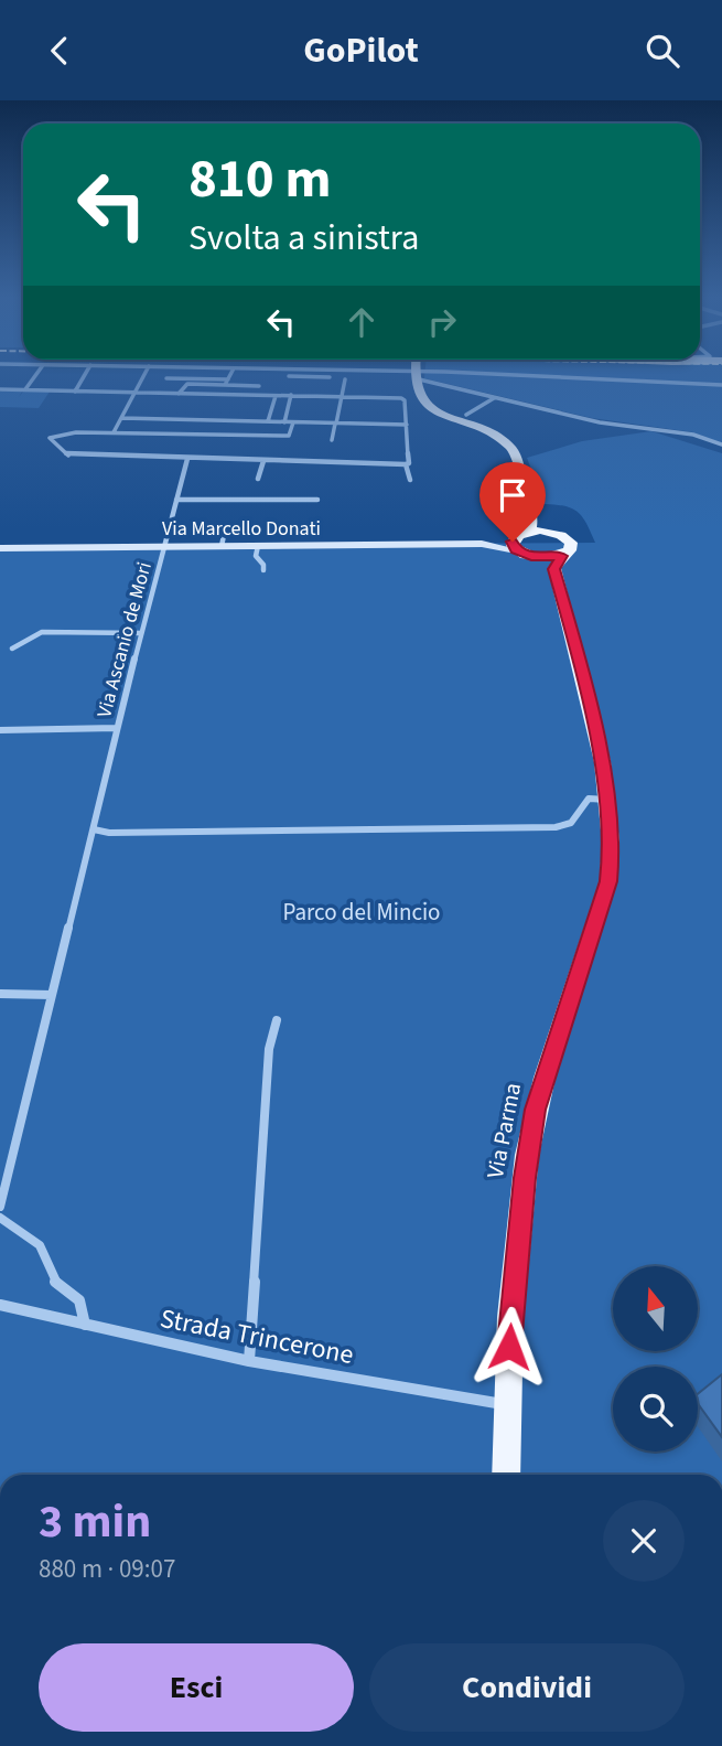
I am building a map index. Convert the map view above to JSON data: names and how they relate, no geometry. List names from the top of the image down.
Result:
{
  "streets": {
    "main road": ["Via Parma"],
    "street": ["Via Marcello Donati", "Via Ascanio de Mori", "Strada Trincerone"]
  },
  "crossings": [
    ["Via Marcello Donati", "Via Ascanio de Mori"],
    ["Via Parma", "Strada Trincerone"]
  ],
  "parks": ["Parco del Mincio"],
  "north": "top",
  "page": {
    "header": "GoPilot",
    "turn": ["810 m", "Svolta a sinistra"],
    "heading": ["3 min", "880 m · 09:07"],
    "buttons": ["Esci", "Condividi"]
  }
}
